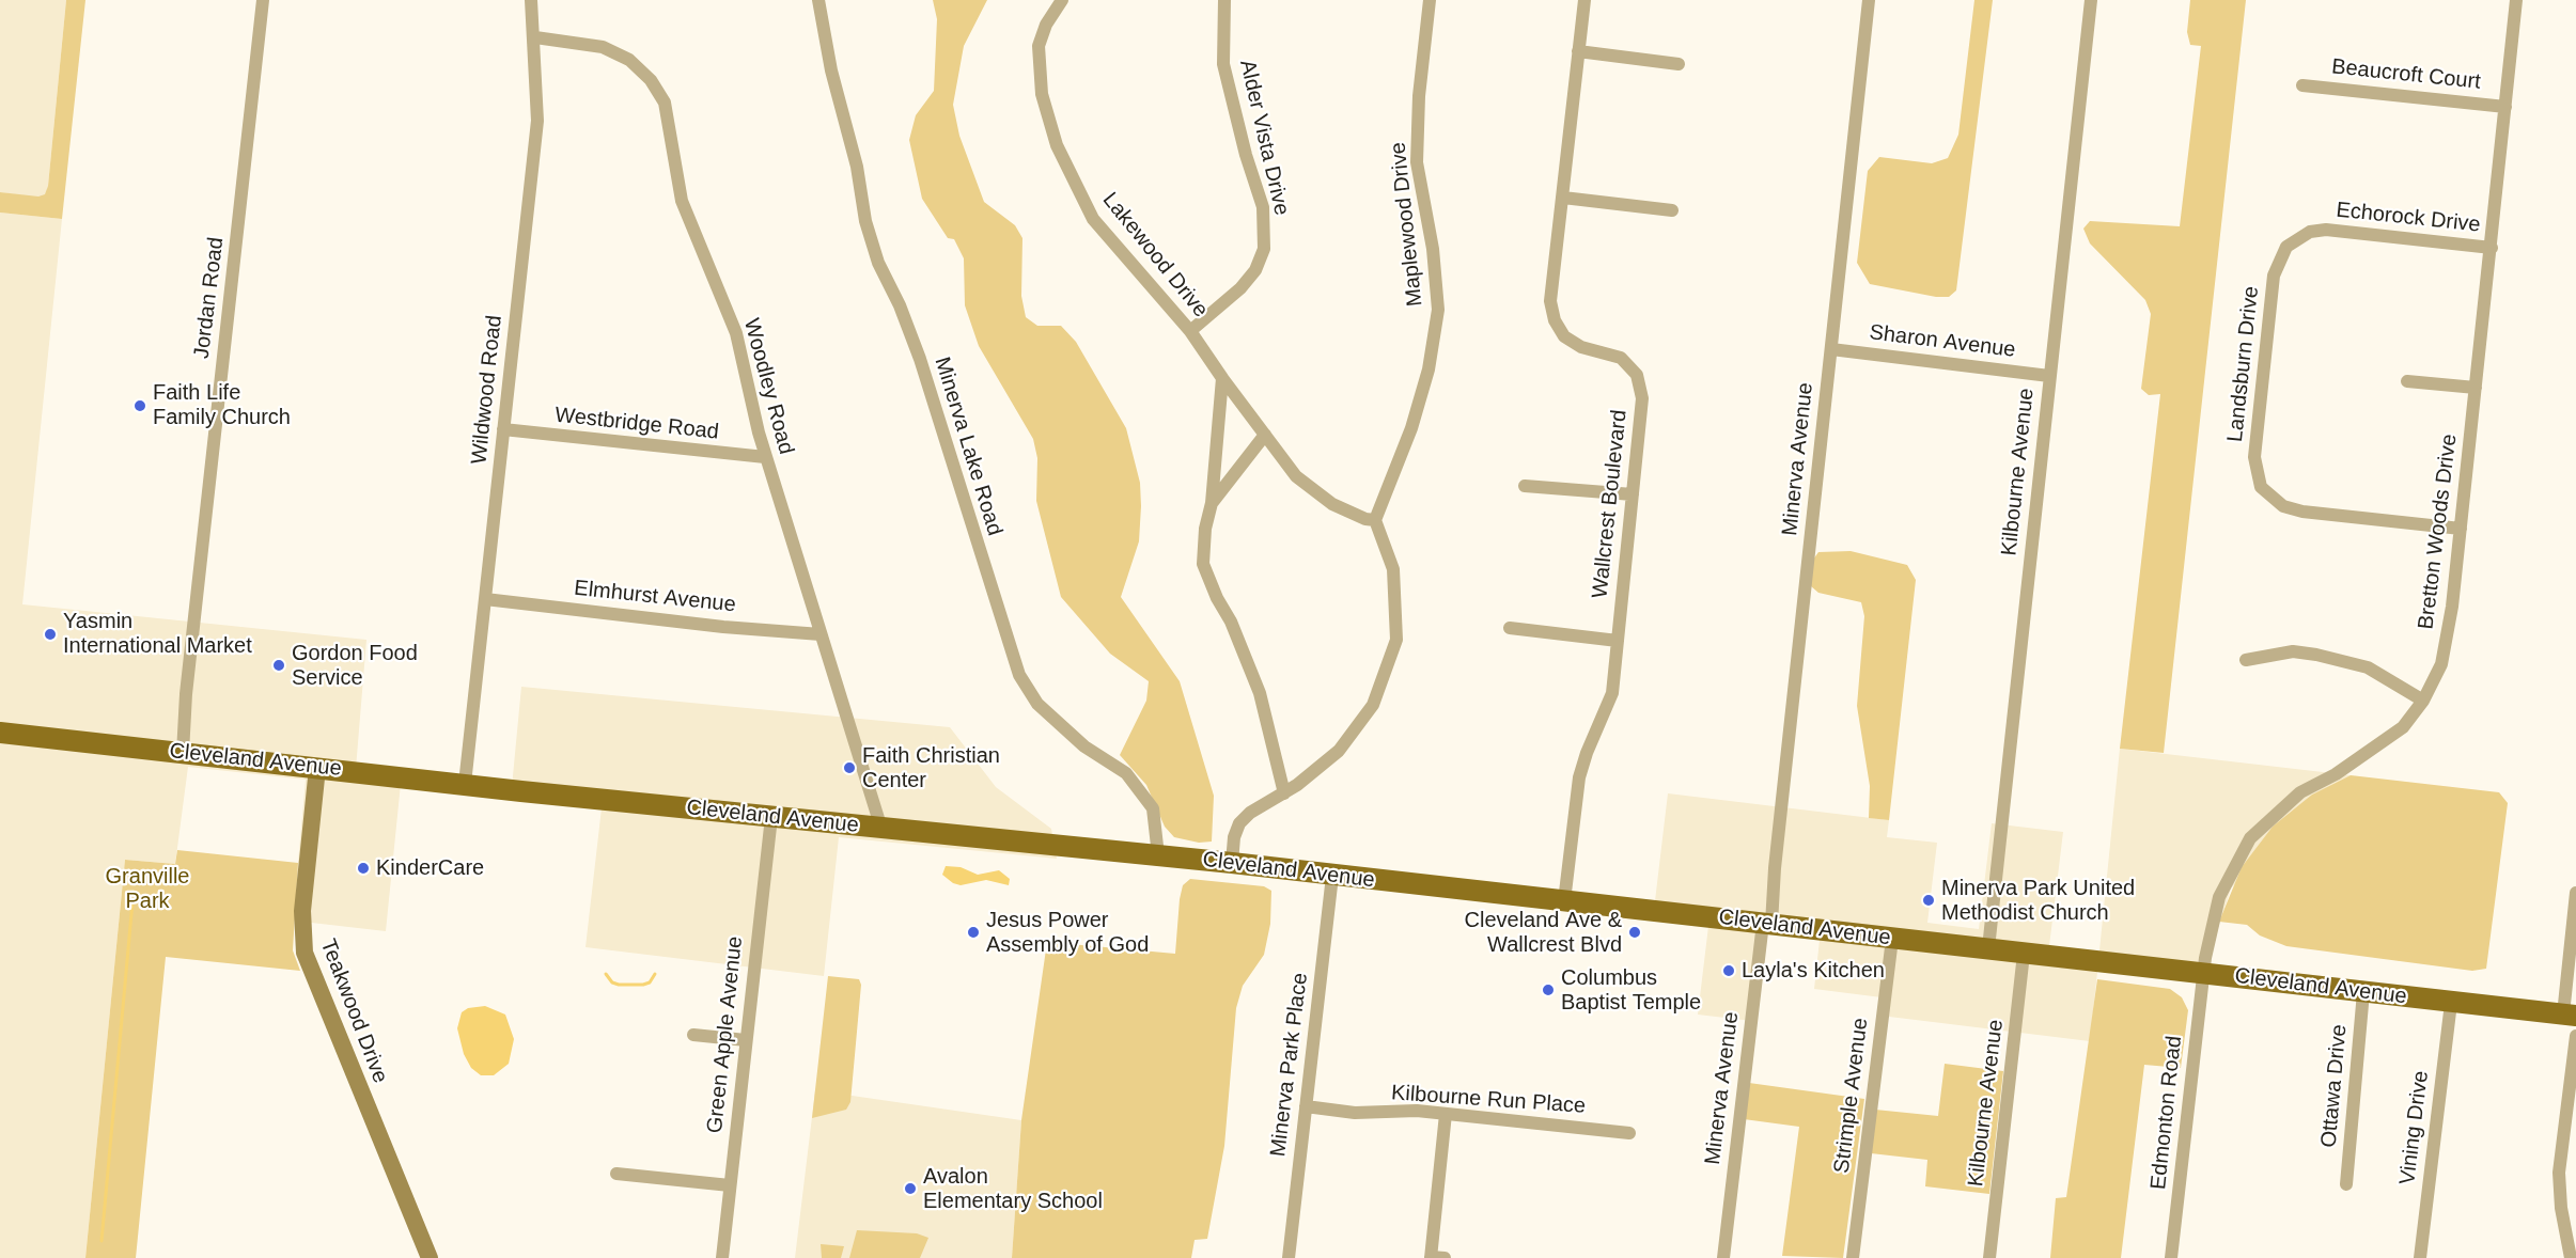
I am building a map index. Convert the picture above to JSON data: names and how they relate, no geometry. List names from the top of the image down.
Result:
{
  "streets": {
    "main road": ["Cleveland Avenue"],
    "street": [
      "Beaucroft Court",
      "Alder Vista Drive",
      "Echorock Drive",
      "Maplewood Drive",
      "Lakewood Drive",
      "Jordan Road",
      "Sharon Avenue",
      "Landsburn Drive",
      "Woodley Road",
      "Wildwood Road",
      "Westbridge Road",
      "Minerva Lake Road",
      "Minerva Avenue",
      "Kilbourne Avenue",
      "Wallcrest Boulevard",
      "Bretton Woods Drive",
      "Elmhurst Avenue",
      "Teakwood Drive",
      "Green Apple Avenue",
      "Minerva Park Place",
      "Ottawa Drive",
      "Strimple Avenue",
      "Kilbourne Run Place",
      "Edmonton Road",
      "Vining Drive"
    ]
  },
  "crossings": [
    ["Beaucroft Court", "Bretton Woods Drive"],
    ["Alder Vista Drive", "Lakewood Drive"],
    ["Echorock Drive", "Landsburn Drive"],
    ["Echorock Drive", "Bretton Woods Drive"],
    ["Maplewood Drive", "Lakewood Drive"],
    ["Jordan Road", "Cleveland Avenue"],
    ["Sharon Avenue", "Minerva Avenue"],
    ["Sharon Avenue", "Kilbourne Avenue"],
    ["Landsburn Drive", "Bretton Woods Drive"],
    ["Woodley Road", "Wildwood Road"],
    ["Woodley Road", "Westbridge Road"],
    ["Woodley Road", "Elmhurst Avenue"],
    ["Woodley Road", "Cleveland Avenue"],
    ["Wildwood Road", "Westbridge Road"],
    ["Wildwood Road", "Elmhurst Avenue"],
    ["Wildwood Road", "Cleveland Avenue"],
    ["Minerva Lake Road", "Cleveland Avenue"],
    ["Minerva Avenue", "Cleveland Avenue"],
    ["Kilbourne Avenue", "Cleveland Avenue"],
    ["Wallcrest Boulevard", "Cleveland Avenue"],
    ["Bretton Woods Drive", "Cleveland Avenue"],
    ["Bretton Woods Drive", "Edmonton Road"],
    ["Cleveland Avenue", "Teakwood Drive"],
    ["Cleveland Avenue", "Green Apple Avenue"],
    ["Cleveland Avenue", "Minerva Park Place"],
    ["Cleveland Avenue", "Ottawa Drive"],
    ["Cleveland Avenue", "Strimple Avenue"],
    ["Cleveland Avenue", "Edmonton Road"],
    ["Cleveland Avenue", "Vining Drive"],
    ["Minerva Park Place", "Kilbourne Run Place"]
  ],
  "parks": ["Granville Park"],
  "places": [
    "Faith Life Family Church",
    "Yasmin International Market",
    "Gordon Food Service",
    "Faith Christian Center",
    "KinderCare",
    "Minerva Park United Methodist Church",
    "Jesus Power Assembly of God",
    "Cleveland Ave & Wallcrest Blvd",
    "Layla's Kitchen",
    "Columbus Baptist Temple",
    "Avalon Elementary School"
  ]
}
